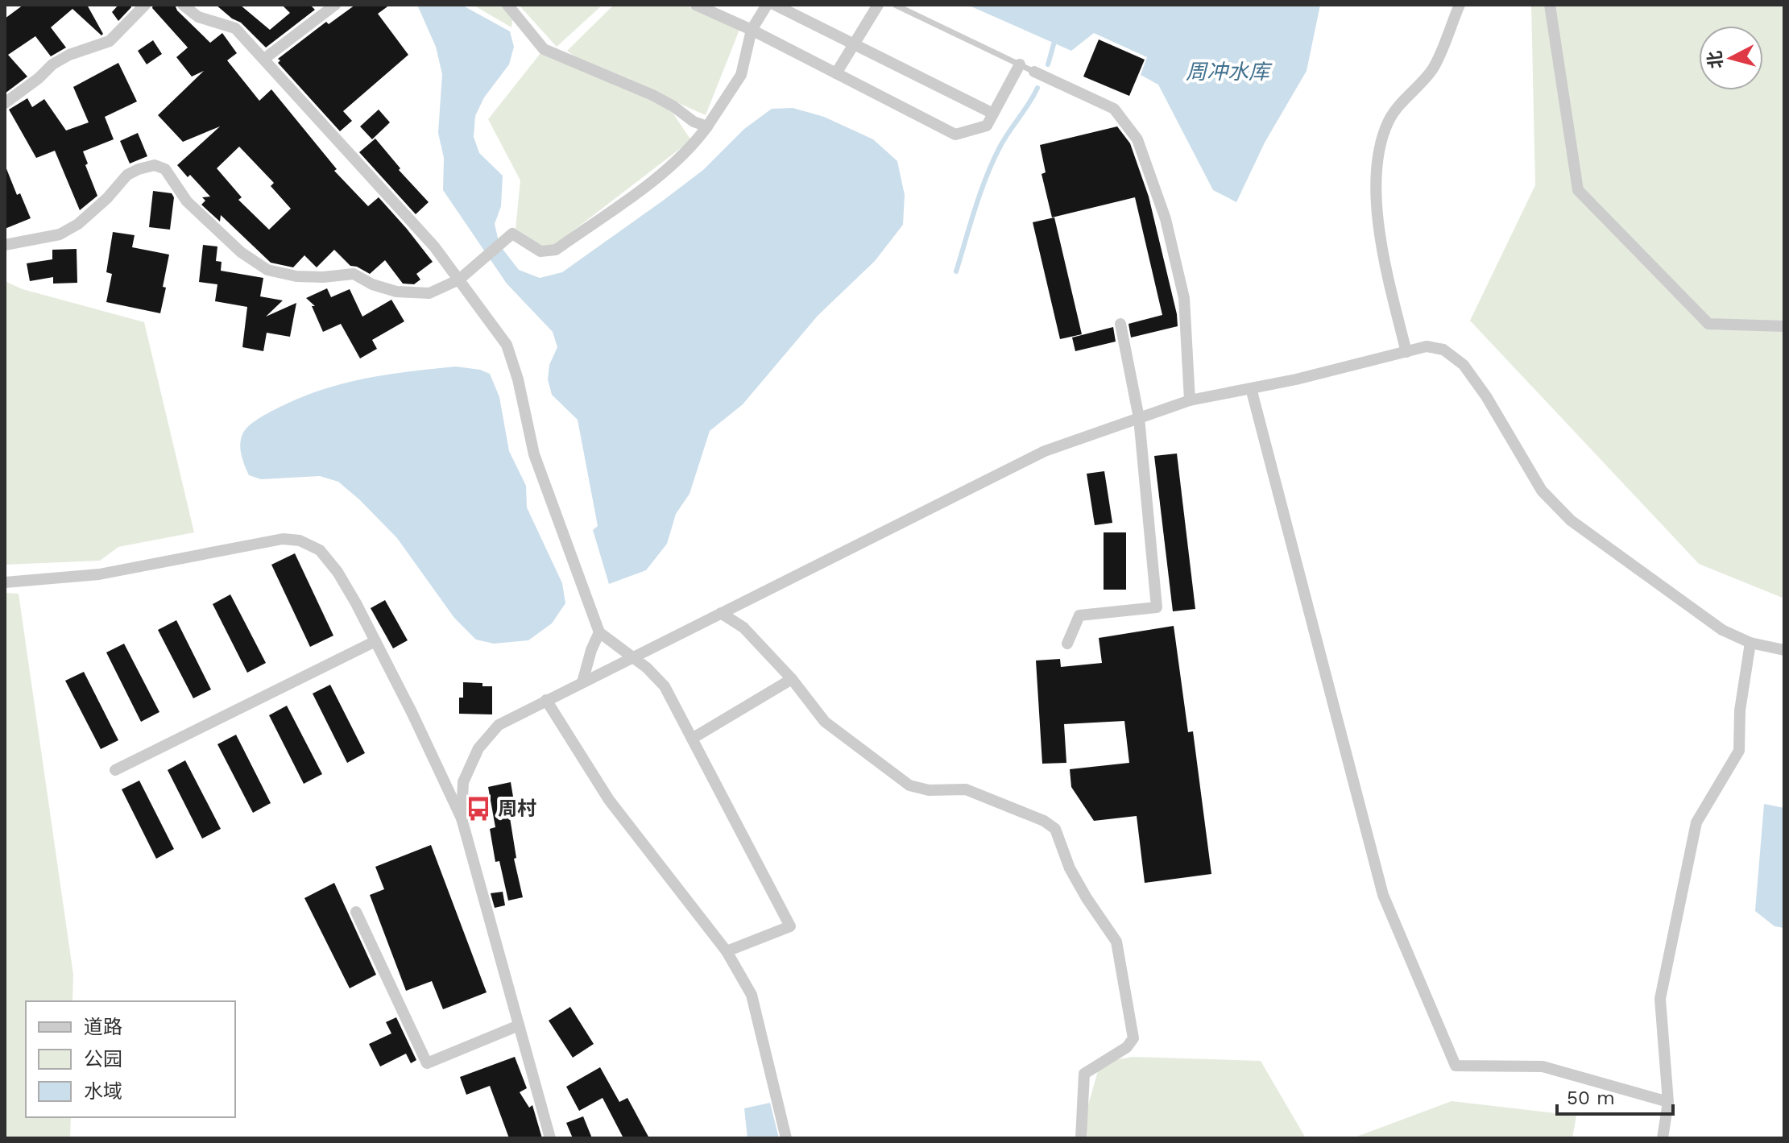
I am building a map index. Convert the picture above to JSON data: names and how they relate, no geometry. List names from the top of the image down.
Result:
{
  "water": ["周冲水库"],
  "places": {
    "bus stop": ["周村"]
  },
  "legend": ["道路", "公园", "水域"],
  "scale_bar": "50 m",
  "north": "left"
}
